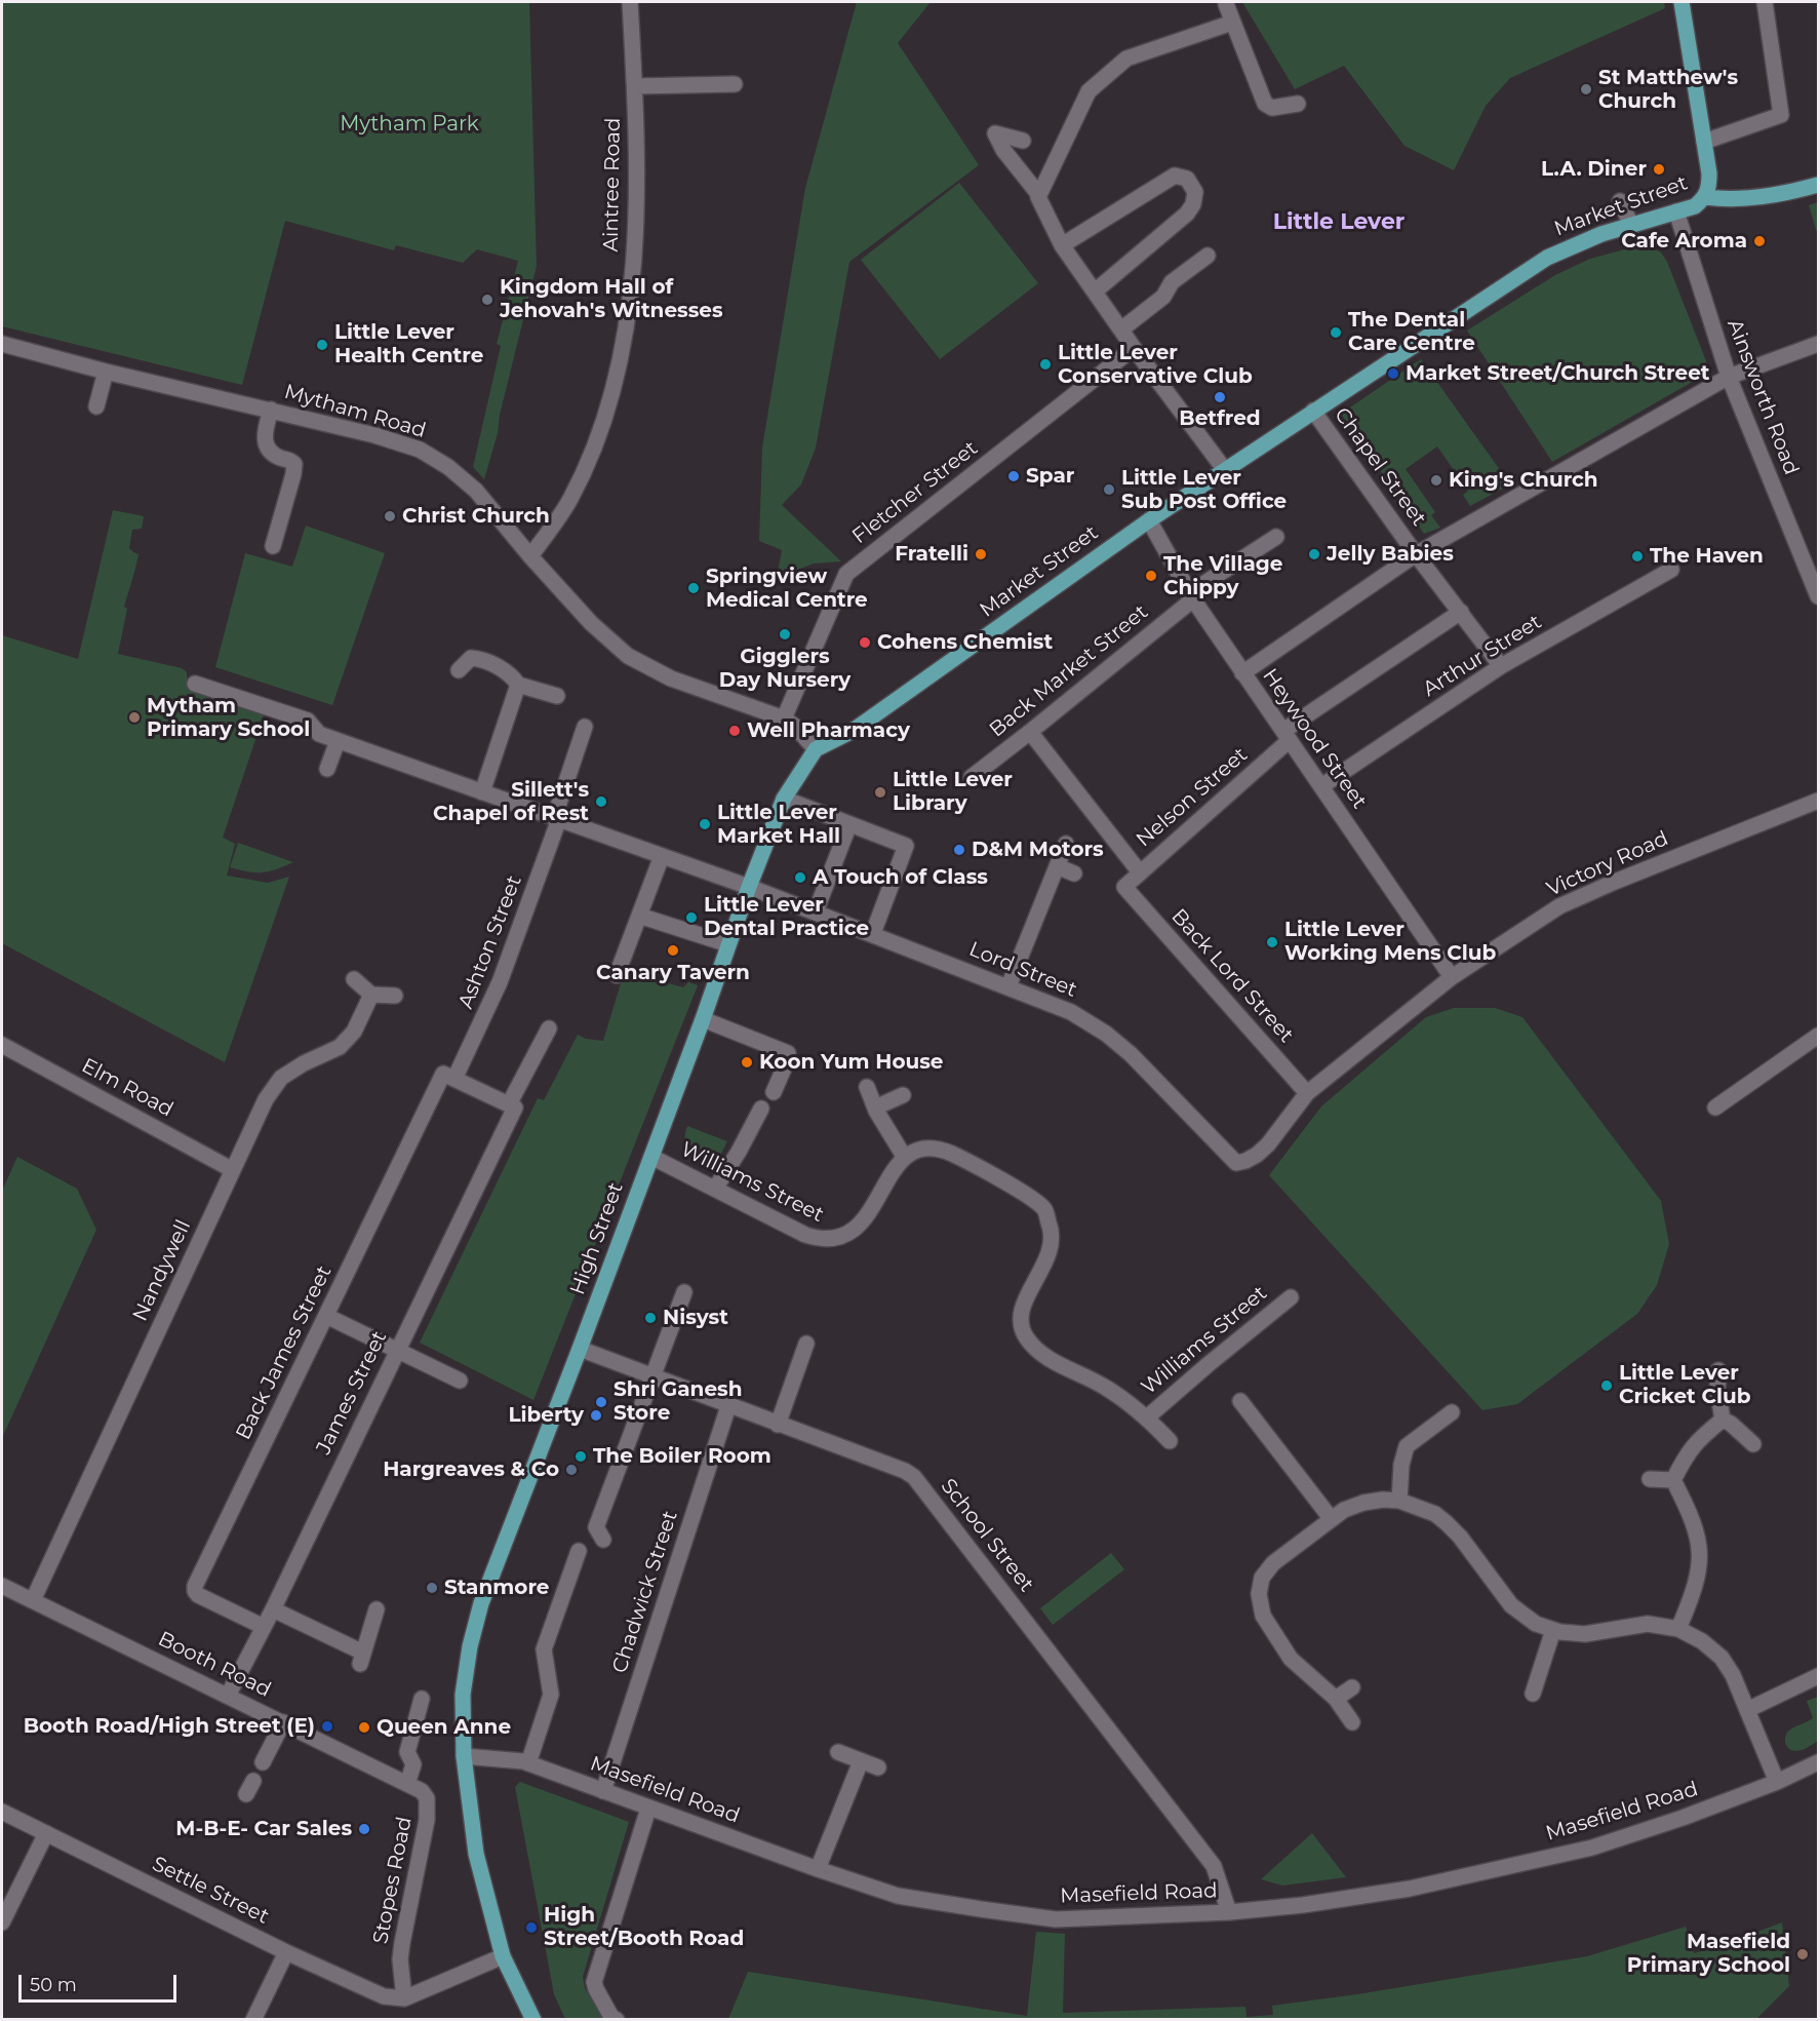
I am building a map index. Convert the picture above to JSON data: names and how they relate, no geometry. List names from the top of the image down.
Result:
{
  "streets": {
    "main road": ["Market Street", "High Street"],
    "street": [
      "Aintree Road",
      "Ainsworth Road",
      "Mytham Road",
      "Chapel Street",
      "Fletcher Street",
      "Arthur Street",
      "Back Market Street",
      "Heywood Street",
      "Nelson Street",
      "Victory Road",
      "Ashton Street",
      "Lord Street",
      "Back Lord Street",
      "Elm Road",
      "Williams Street",
      "Nandywell",
      "Back James Street",
      "James Street",
      "School Street",
      "Chadwick Street",
      "Booth Road",
      "Masefield Road",
      "Stopes Road",
      "Settle Street"
    ]
  },
  "crossings": [
    ["Aintree Road", "Mytham Road"],
    ["Market Street", "Ainsworth Road"],
    ["Market Street", "Mytham Road"],
    ["Market Street", "Chapel Street"],
    ["Market Street", "Heywood Street"],
    ["Market Street", "High Street"],
    ["Mytham Road", "Fletcher Street"],
    ["Mytham Road", "High Street"],
    ["Chapel Street", "Arthur Street"],
    ["Chapel Street", "Nelson Street"],
    ["Arthur Street", "Heywood Street"],
    ["Back Market Street", "Heywood Street"],
    ["Heywood Street", "Nelson Street"],
    ["Heywood Street", "Victory Road"],
    ["Nelson Street", "Back Lord Street"],
    ["Victory Road", "Lord Street"],
    ["Victory Road", "Back Lord Street"],
    ["Ashton Street", "Lord Street"],
    ["Ashton Street", "Back James Street"],
    ["Lord Street", "High Street"],
    ["Elm Road", "Nandywell"],
    ["Williams Street", "High Street"],
    ["High Street", "School Street"],
    ["High Street", "Masefield Road"],
    ["Nandywell", "Booth Road"],
    ["Back James Street", "James Street"],
    ["James Street", "Booth Road"],
    ["School Street", "Chadwick Street"],
    ["School Street", "Masefield Road"],
    ["Chadwick Street", "Masefield Road"],
    ["Booth Road", "Stopes Road"],
    ["Stopes Road", "Settle Street"]
  ],
  "districts": ["Little Lever"],
  "parks": ["Mytham Park"],
  "places": [
    "St Matthew's Church",
    "L.A. Diner",
    "Cafe Aroma",
    "Kingdom Hall of Jehovah's Witnesses",
    "The Dental Care Centre",
    "Little Lever Health Centre",
    "Little Lever Conservative Club",
    "Market Street/Church Street",
    "Betfred",
    "Spar",
    "King's Church",
    "Little Lever Sub Post Office",
    "Christ Church",
    "Fratelli",
    "Jelly Babies",
    "The Haven",
    "The Village Chippy",
    "Springview Medical Centre",
    "Gigglers Day Nursery",
    "Cohens Chemist",
    "Mytham Primary School",
    "Well Pharmacy",
    "Little Lever Library",
    "Sillett's Chapel of Rest",
    "Little Lever Market Hall",
    "D&M Motors",
    "A Touch of Class",
    "Little Lever Dental Practice",
    "Little Lever Working Mens Club",
    "Canary Tavern",
    "Koon Yum House",
    "Nisyst",
    "Little Lever Cricket Club",
    "Shri Ganesh Store",
    "Liberty",
    "The Boiler Room",
    "Hargreaves & Co",
    "Stanmore",
    "Booth Road/High Street (E)",
    "Queen Anne",
    "M-B-E- Car Sales",
    "High Street/Booth Road",
    "Masefield Primary School"
  ],
  "scale_bar": "50 m"
}
